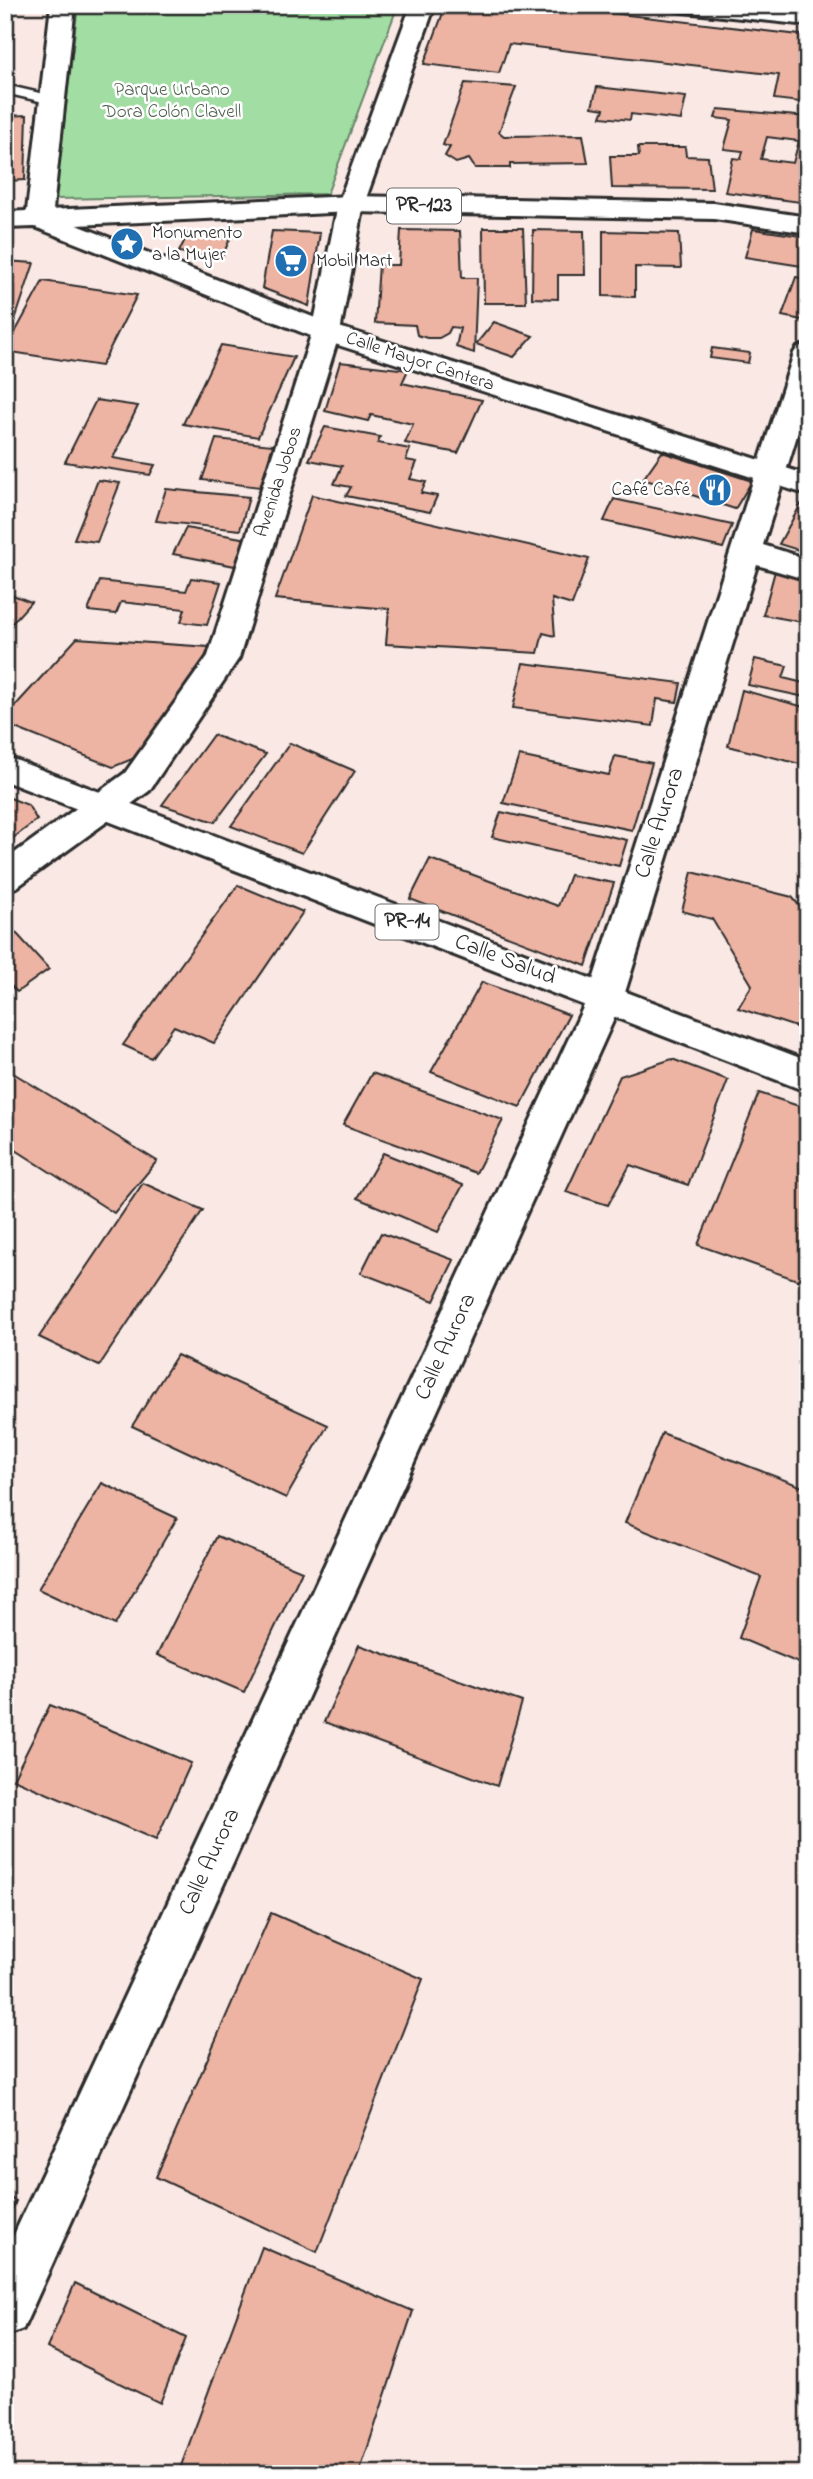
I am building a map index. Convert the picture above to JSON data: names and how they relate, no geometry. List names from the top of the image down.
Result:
{
  "streets": {
    "street": [
      "PR-123",
      "Calle Mayor Cantera",
      "Avenida Jobos",
      "Calle Aurora",
      "PR-14",
      "Calle Salud"
    ]
  },
  "crossings": [
    ["PR-123", "Calle Mayor Cantera"],
    ["PR-123", "Avenida Jobos"],
    ["Calle Mayor Cantera", "Avenida Jobos"],
    ["Calle Mayor Cantera", "Calle Aurora"],
    ["Avenida Jobos", "Calle Salud"],
    ["Calle Aurora", "Calle Salud"]
  ],
  "parks": ["Parque Urbano Dora Colón Clavell"],
  "places": {
    "place": ["Monumento a la Mujer"],
    "supermarket": ["Mobil Mart"],
    "restaurant": ["Café Café"]
  }
}
